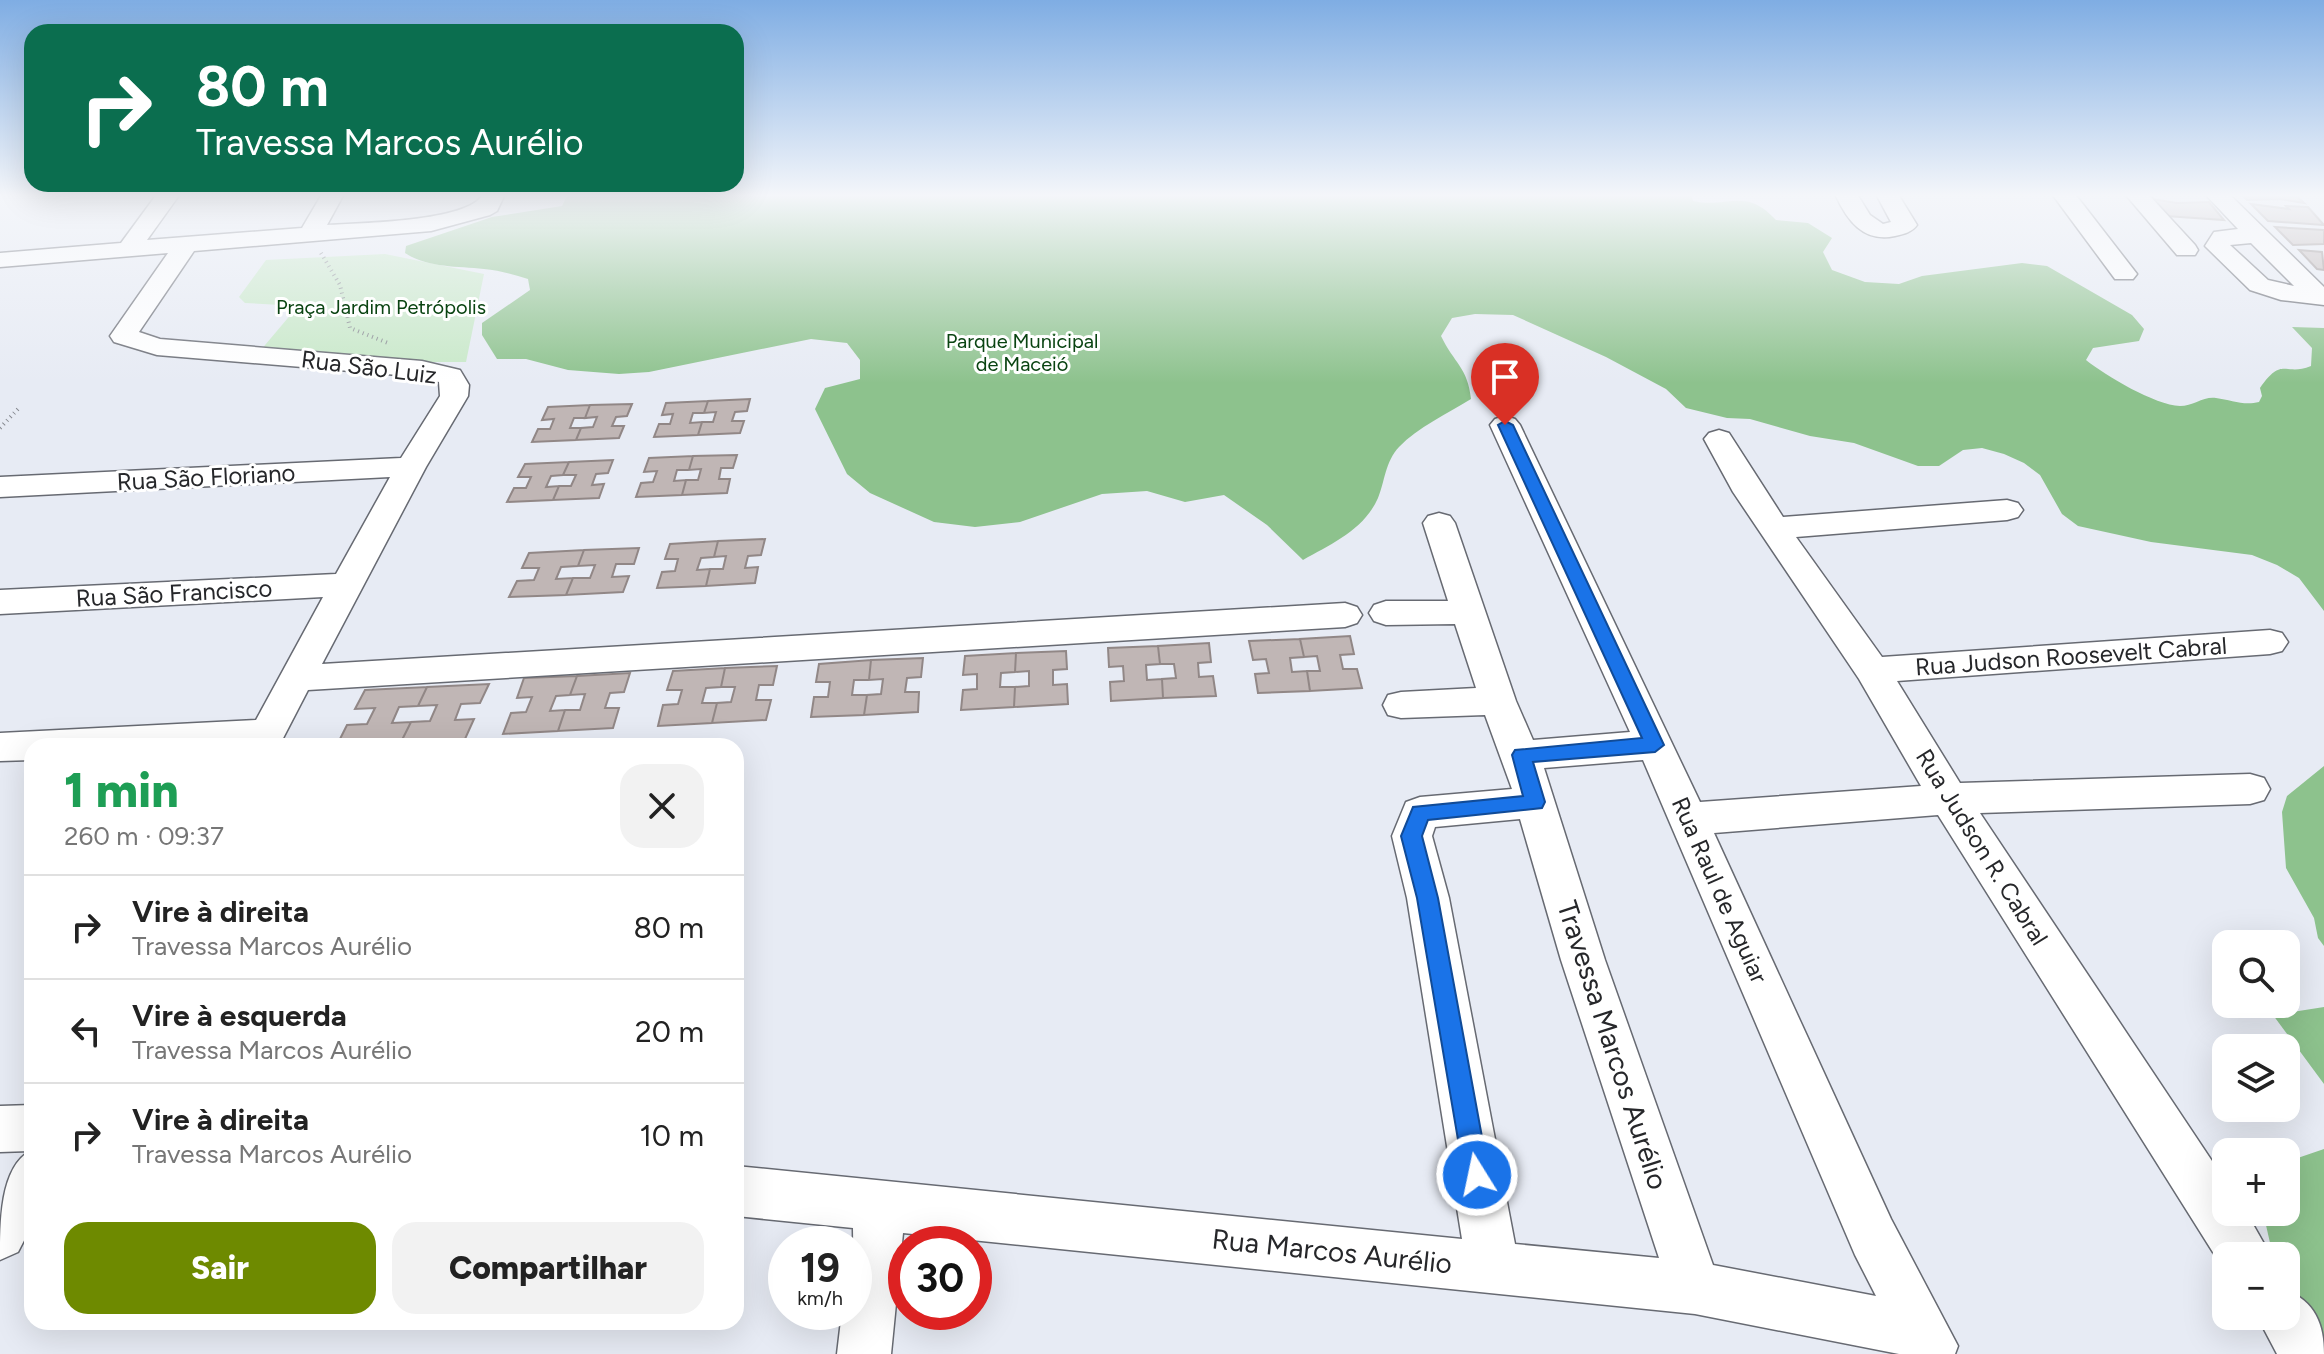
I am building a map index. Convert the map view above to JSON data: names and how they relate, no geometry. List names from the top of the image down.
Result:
{
  "streets": {
    "street": [
      "Rua São Luiz",
      "Rua São Floriano",
      "Rua São Francisco",
      "Rua Judson Roosevelt Cabral",
      "Rua Judson R. Cabral",
      "Rua Raul de Aguiar",
      "Travessa Marcos Aurélio",
      "Rua Marcos Aurélio"
    ]
  },
  "crossings": [
    ["Rua São Luiz", "Rua São Floriano"],
    ["Rua São Luiz", "Rua São Francisco"],
    ["Rua Judson Roosevelt Cabral", "Rua Judson R. Cabral"],
    ["Rua Raul de Aguiar", "Rua Marcos Aurélio"],
    ["Travessa Marcos Aurélio", "Rua Marcos Aurélio"]
  ],
  "parks": ["Praça Jardim Petrópolis", "Parque Municipal de Maceió"],
  "page": {
    "turn": ["80 m", "Travessa Marcos Aurélio"],
    "heading": ["1 min", "260 m · 09:37"],
    "list": [
      {
        "name": "Vire à direita",
        "note": "Travessa Marcos Aurélio",
        "value": "80 m"
      },
      {
        "name": "Vire à esquerda",
        "note": "Travessa Marcos Aurélio",
        "value": "20 m"
      },
      {
        "name": "Vire à direita",
        "note": "Travessa Marcos Aurélio",
        "value": "10 m"
      }
    ],
    "map_buttons": ["+", "−"],
    "buttons": ["Sair", "Compartilhar"],
    "speed": "19 km/h",
    "limit": "30"
  }
}
